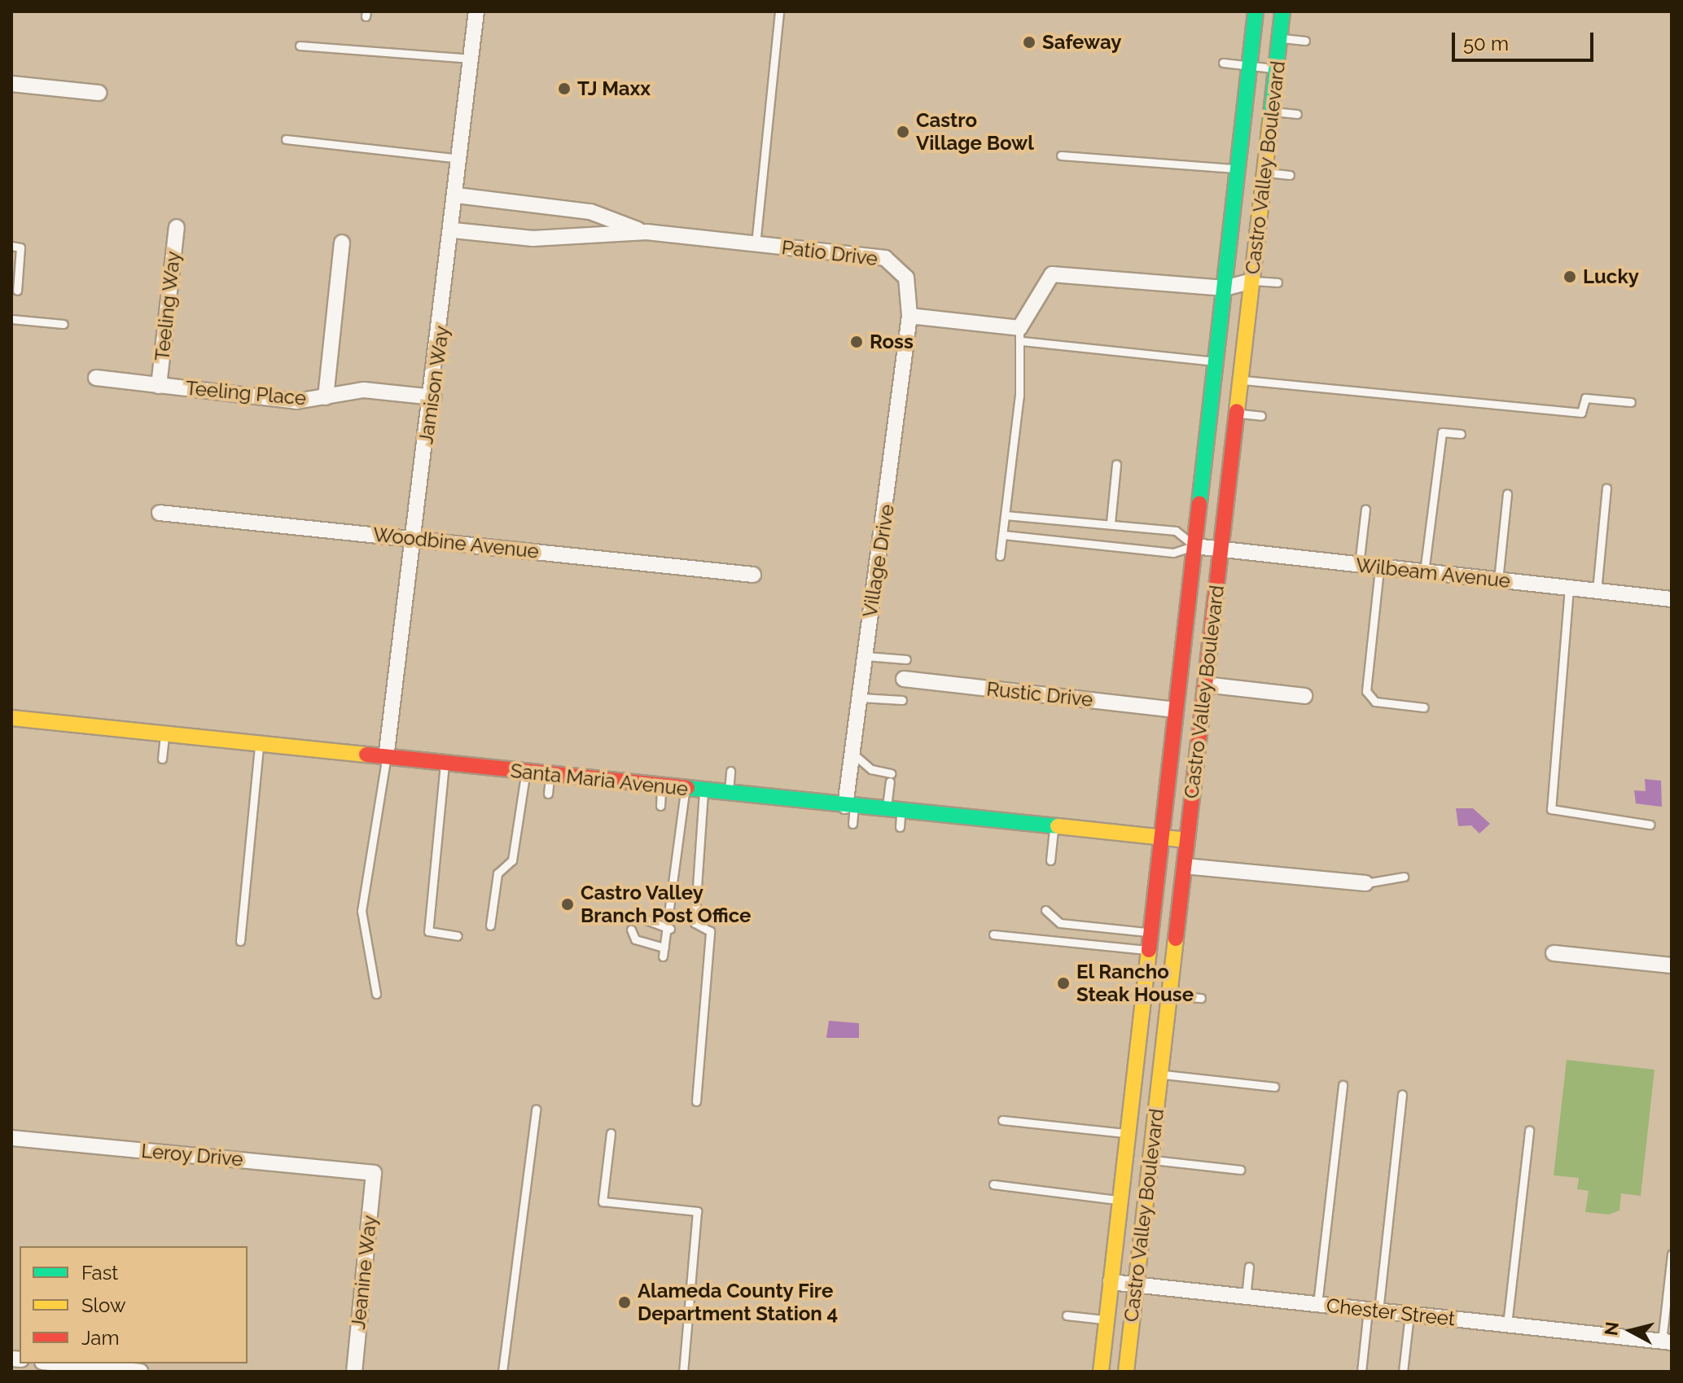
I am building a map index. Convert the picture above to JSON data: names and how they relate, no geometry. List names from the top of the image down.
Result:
{
  "streets": {
    "main road": ["Castro Valley Boulevard", "Santa Maria Avenue"],
    "street": [
      "Patio Drive",
      "Teeling Way",
      "Jamison Way",
      "Teeling Place",
      "Woodbine Avenue",
      "Village Drive",
      "Wilbeam Avenue",
      "Rustic Drive",
      "Leroy Drive",
      "Jeanine Way",
      "Chester Street"
    ]
  },
  "crossings": [
    ["Castro Valley Boulevard", "Wilbeam Avenue"],
    ["Castro Valley Boulevard", "Rustic Drive"],
    ["Castro Valley Boulevard", "Santa Maria Avenue"],
    ["Castro Valley Boulevard", "Chester Street"],
    ["Patio Drive", "Jamison Way"],
    ["Patio Drive", "Village Drive"],
    ["Teeling Way", "Teeling Place"],
    ["Jamison Way", "Teeling Place"],
    ["Jamison Way", "Woodbine Avenue"],
    ["Jamison Way", "Santa Maria Avenue"],
    ["Village Drive", "Santa Maria Avenue"],
    ["Leroy Drive", "Jeanine Way"]
  ],
  "places": [
    "Safeway",
    "TJ Maxx",
    "Castro Village Bowl",
    "Lucky",
    "Ross",
    "Castro Valley Branch Post Office",
    "El Rancho Steak House",
    "Alameda County Fire Department Station 4"
  ],
  "legend": ["Fast", "Slow", "Jam"],
  "scale_bar": "50 m",
  "north": "left"
}
